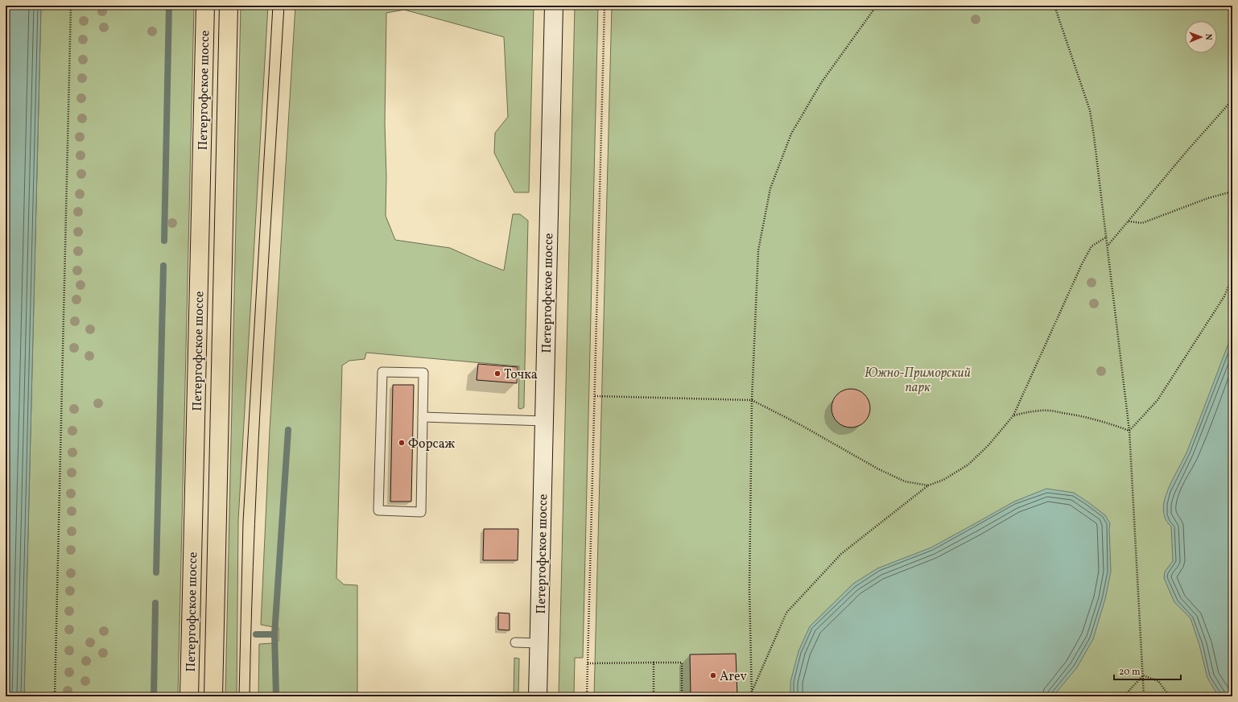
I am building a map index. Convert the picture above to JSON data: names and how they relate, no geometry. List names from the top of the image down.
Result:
{
  "streets": {
    "main road": ["Петергофское шоссе"]
  },
  "parks": ["Южно-Приморский парк"],
  "places": ["Точка", "Форсаж", "Arev"],
  "scale_bar": "20 m",
  "north": "right"
}
